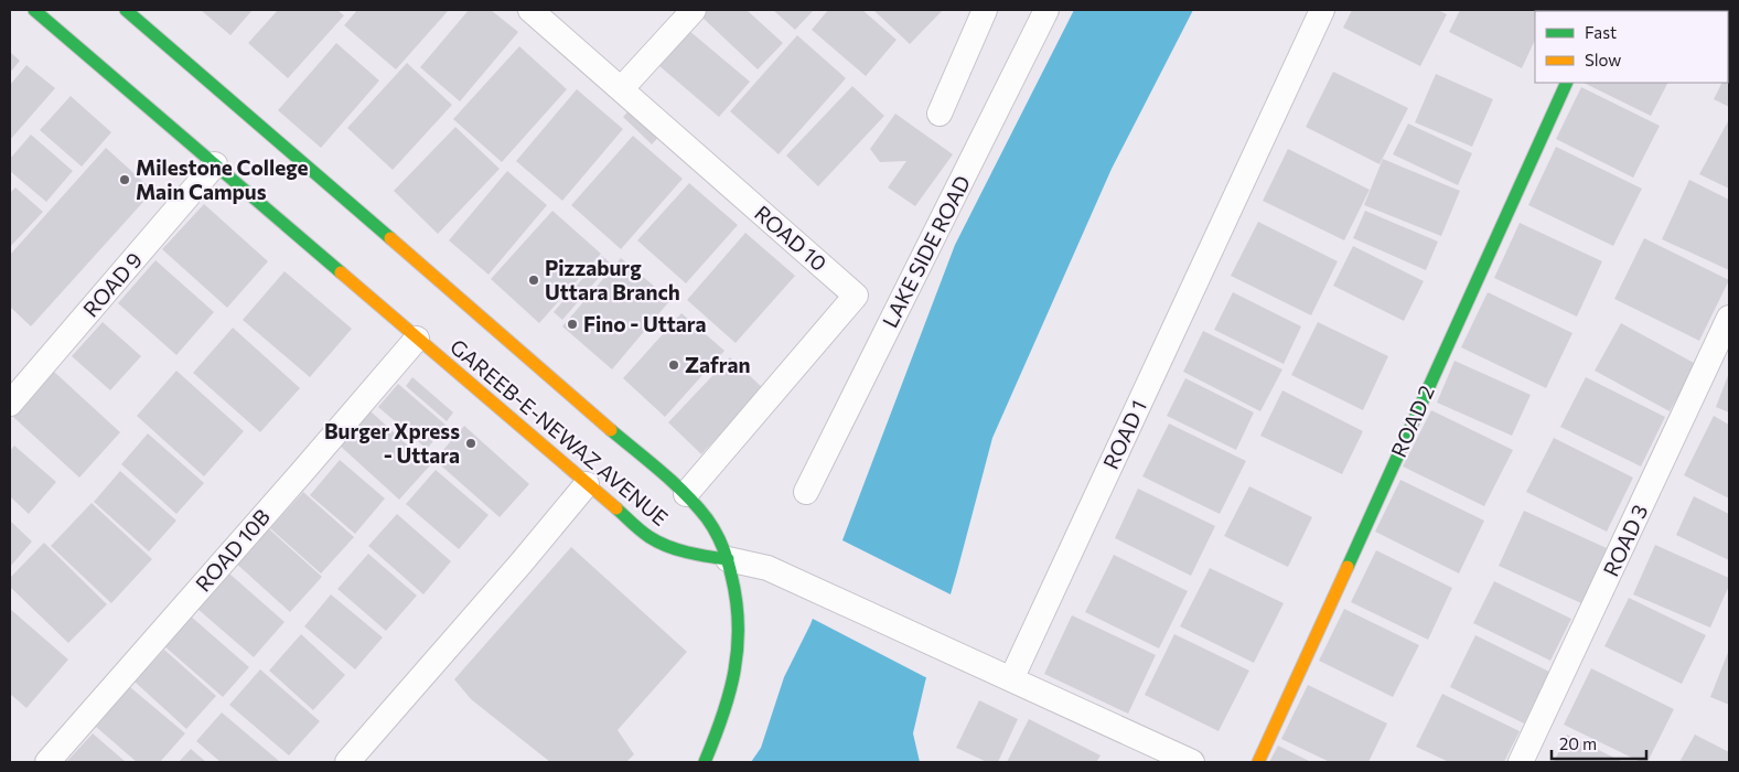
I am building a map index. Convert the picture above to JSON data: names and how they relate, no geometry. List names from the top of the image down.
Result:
{
  "streets": {
    "street": [
      "ROAD 10",
      "LAKE SIDE ROAD",
      "ROAD 9",
      "ROAD 2",
      "GAREEB-E-NEWAZ AVENUE",
      "ROAD 1",
      "ROAD 3",
      "ROAD 10B"
    ]
  },
  "crossings": [
    ["ROAD 10", "GAREEB-E-NEWAZ AVENUE"],
    ["ROAD 9", "GAREEB-E-NEWAZ AVENUE"],
    ["GAREEB-E-NEWAZ AVENUE", "ROAD 10B"]
  ],
  "places": [
    "Milestone College Main Campus",
    "Pizzaburg Uttara Branch",
    "Fino - Uttara",
    "Zafran",
    "Burger Xpress - Uttara"
  ],
  "legend": ["Fast", "Slow"],
  "scale_bar": "20 m"
}
